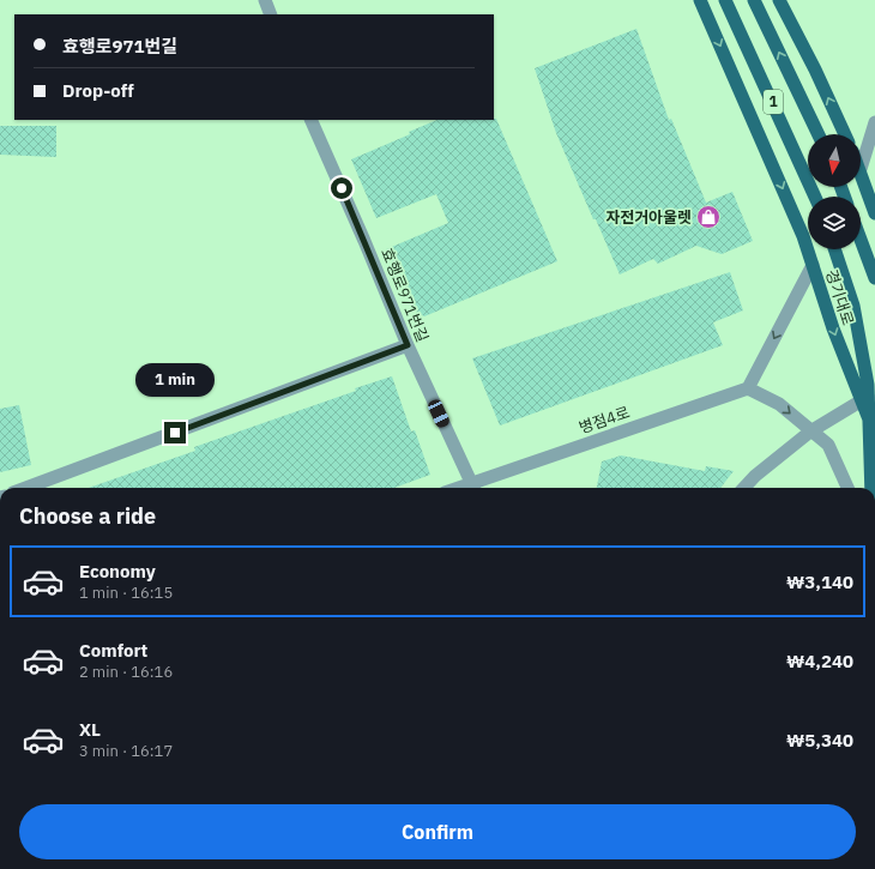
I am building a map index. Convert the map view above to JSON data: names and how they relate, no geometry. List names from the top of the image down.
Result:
{
  "streets": {
    "main road": ["1", "경기대로"],
    "street": ["효행로971번길", "병점4로"]
  },
  "crossings": [
    ["효행로971번길", "병점4로"]
  ],
  "places": {
    "shop": ["자전거아울렛"]
  },
  "north": "bottom",
  "page": {
    "banner": ["효행로971번길", "Drop-off"],
    "bubble": "1 min",
    "heading": "Choose a ride",
    "list": [
      {
        "name": "Economy",
        "note": "1 min · 16:15",
        "value": "₩3,140"
      },
      {
        "name": "Comfort",
        "note": "2 min · 16:16",
        "value": "₩4,240"
      },
      {
        "name": "XL",
        "note": "3 min · 16:17",
        "value": "₩5,340"
      }
    ],
    "buttons": "Confirm"
  }
}
